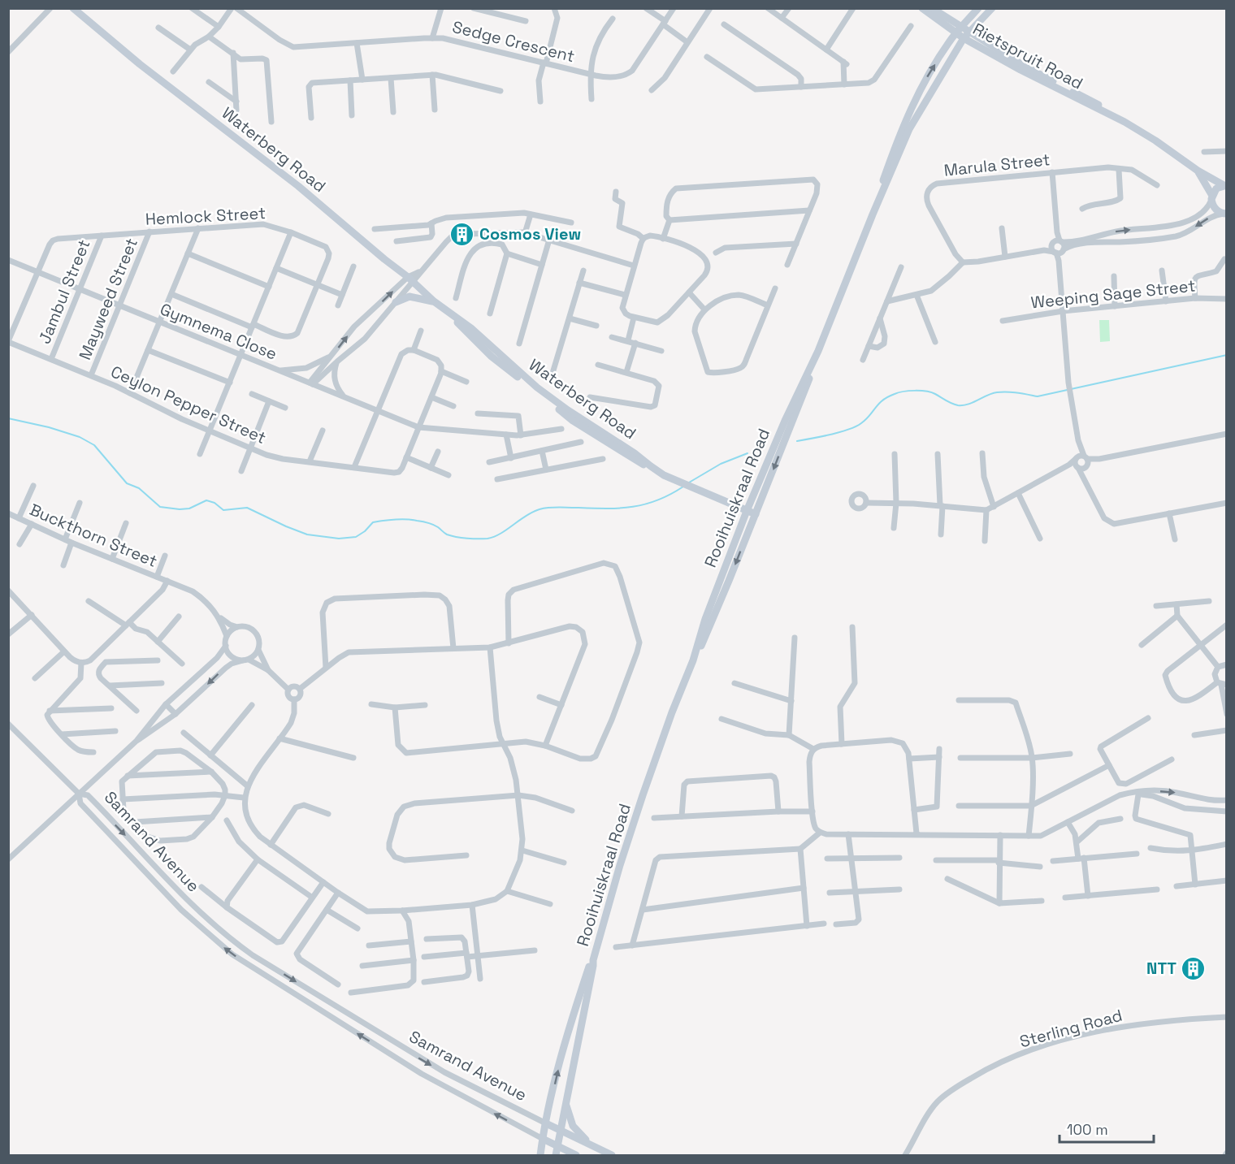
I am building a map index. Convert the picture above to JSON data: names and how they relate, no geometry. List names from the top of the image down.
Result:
{
  "streets": {
    "main road": [
      "Rietspruit Road",
      "Waterberg Road",
      "Rooihuiskraal Road",
      "Samrand Avenue"
    ],
    "street": [
      "Sedge Crescent",
      "Marula Street",
      "Hemlock Street",
      "Jambul Street",
      "Weeping Sage Street",
      "Mayweed Street",
      "Gymnema Close",
      "Ceylon Pepper Street",
      "Buckthorn Street",
      "Sterling Road"
    ]
  },
  "crossings": [
    ["Rietspruit Road", "Rooihuiskraal Road"],
    ["Waterberg Road", "Rooihuiskraal Road"],
    ["Hemlock Street", "Jambul Street"],
    ["Hemlock Street", "Mayweed Street"],
    ["Hemlock Street", "Gymnema Close"],
    ["Hemlock Street", "Ceylon Pepper Street"],
    ["Jambul Street", "Gymnema Close"],
    ["Jambul Street", "Ceylon Pepper Street"],
    ["Mayweed Street", "Gymnema Close"],
    ["Mayweed Street", "Ceylon Pepper Street"],
    ["Rooihuiskraal Road", "Samrand Avenue"]
  ],
  "places": {
    "building": ["Cosmos View", "NTT"]
  },
  "scale_bar": "100 m"
}
